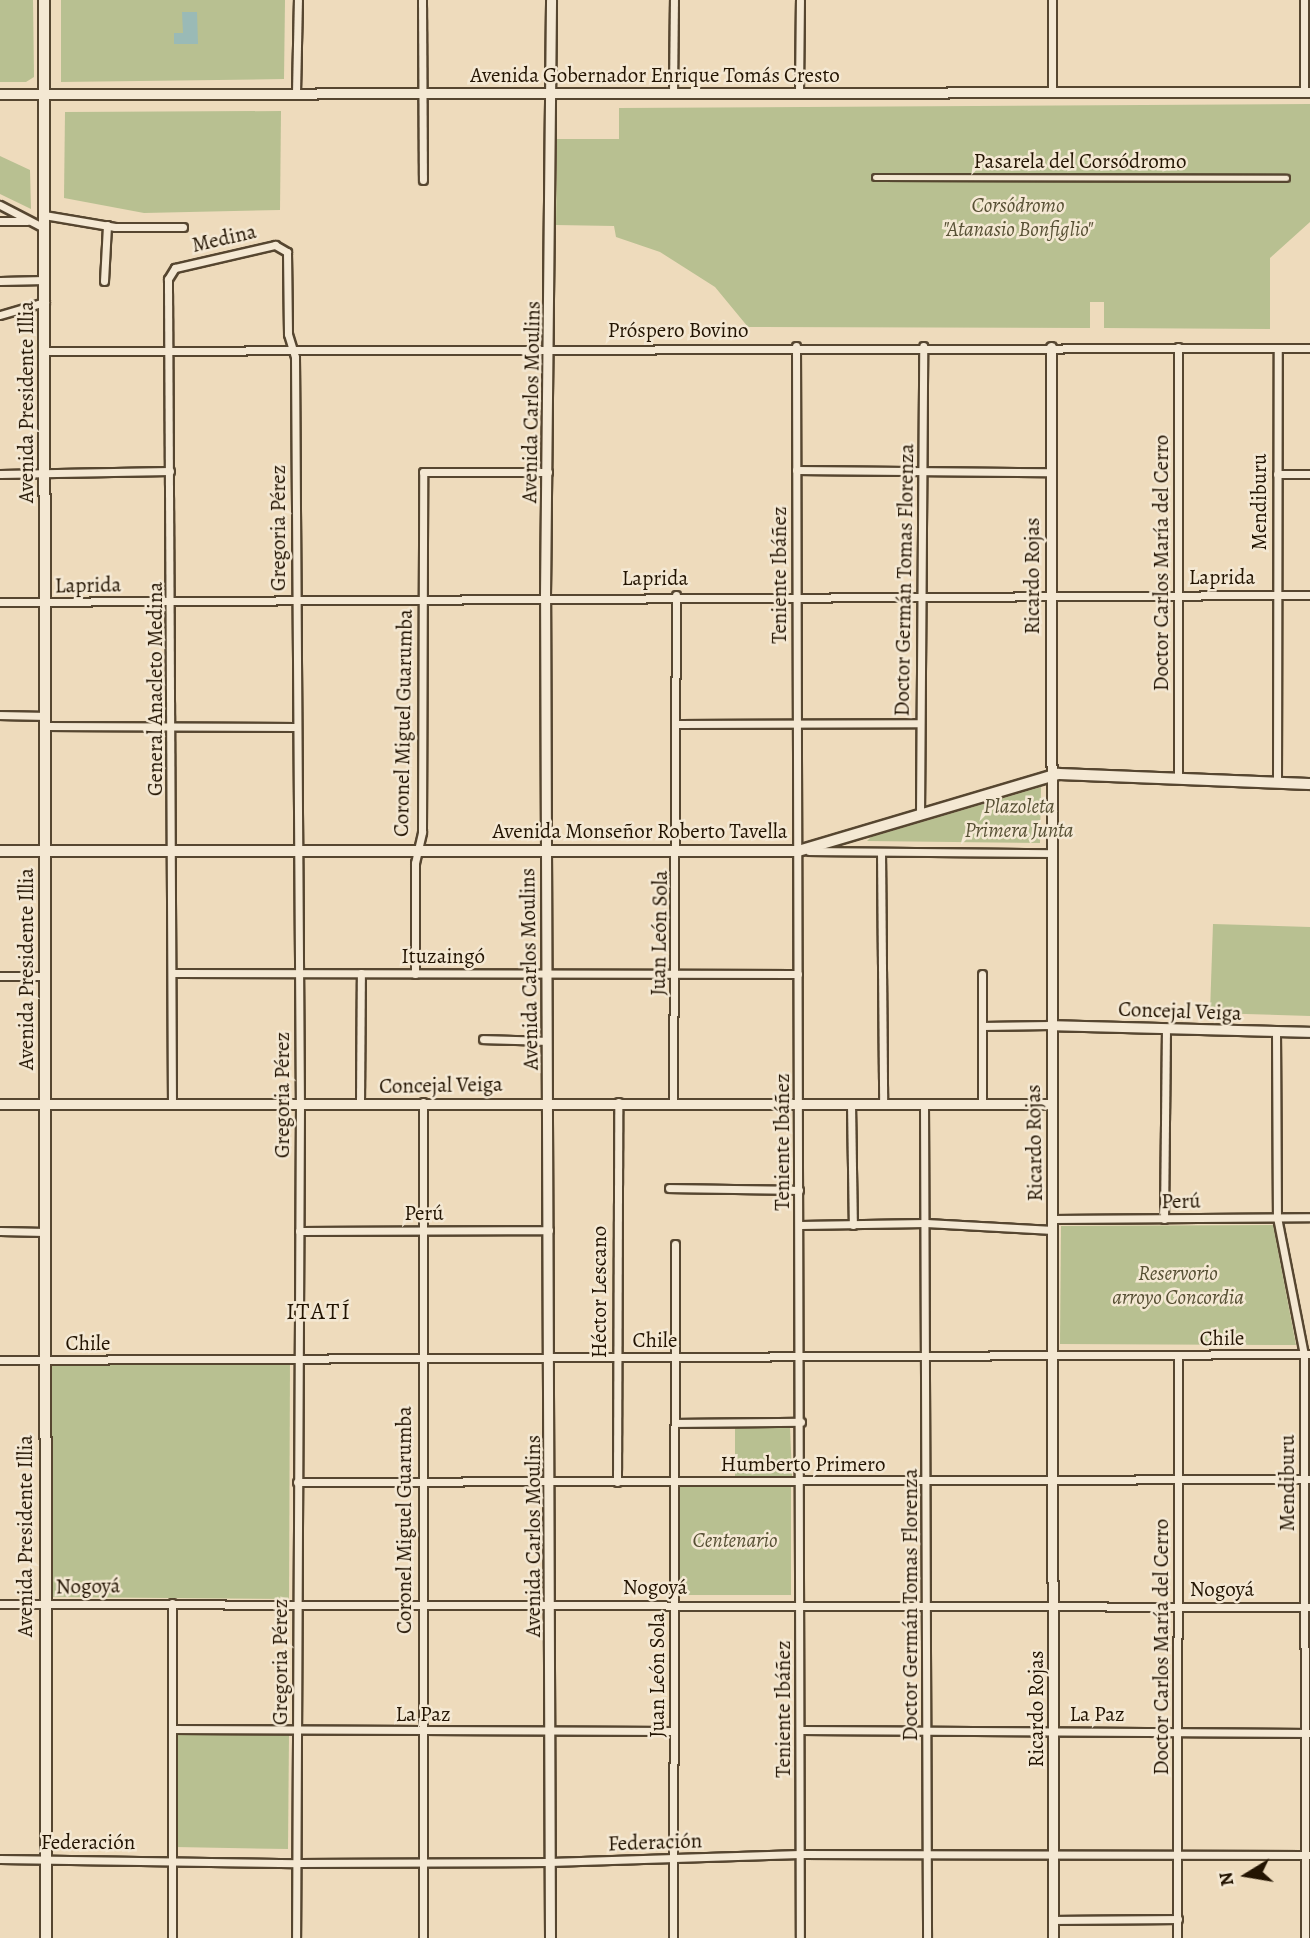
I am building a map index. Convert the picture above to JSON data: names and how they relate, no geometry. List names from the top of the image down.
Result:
{
  "streets": {
    "main road": ["Avenida Presidente Illia", "Avenida Monseñor Roberto Tavella"],
    "street": [
      "Avenida Gobernador Enrique Tomás Cresto",
      "Pasarela del Corsódromo",
      "Medina",
      "Próspero Bovino",
      "Avenida Carlos Moulins",
      "Mendiburu",
      "Gregoria Pérez",
      "Doctor Carlos María del Cerro",
      "Teniente Ibáñez",
      "Ricardo Rojas",
      "Laprida",
      "Doctor Germán Tomas Florenza",
      "General Anacleto Medina",
      "Coronel Miguel Guarumba",
      "Juan León Sola",
      "Ituzaingó",
      "Concejal Veiga",
      "Perú",
      "Héctor Lescano",
      "Chile",
      "Humberto Primero",
      "Nogoyá",
      "La Paz",
      "Federación"
    ]
  },
  "crossings": [
    ["Avenida Gobernador Enrique Tomás Cresto", "Avenida Presidente Illia"],
    ["Avenida Gobernador Enrique Tomás Cresto", "Avenida Carlos Moulins"],
    ["Medina", "Gregoria Pérez"],
    ["Medina", "General Anacleto Medina"],
    ["Próspero Bovino", "Avenida Presidente Illia"],
    ["Próspero Bovino", "Avenida Carlos Moulins"],
    ["Próspero Bovino", "Mendiburu"],
    ["Próspero Bovino", "Gregoria Pérez"],
    ["Próspero Bovino", "Doctor Carlos María del Cerro"],
    ["Próspero Bovino", "Teniente Ibáñez"],
    ["Próspero Bovino", "Ricardo Rojas"],
    ["Próspero Bovino", "Doctor Germán Tomas Florenza"],
    ["Próspero Bovino", "General Anacleto Medina"],
    ["Avenida Presidente Illia", "Laprida"],
    ["Avenida Presidente Illia", "Avenida Monseñor Roberto Tavella"],
    ["Avenida Presidente Illia", "Concejal Veiga"],
    ["Avenida Presidente Illia", "Chile"],
    ["Avenida Presidente Illia", "Nogoyá"],
    ["Avenida Presidente Illia", "Federación"],
    ["Avenida Carlos Moulins", "Laprida"],
    ["Avenida Carlos Moulins", "Coronel Miguel Guarumba"],
    ["Avenida Carlos Moulins", "Avenida Monseñor Roberto Tavella"],
    ["Avenida Carlos Moulins", "Ituzaingó"],
    ["Avenida Carlos Moulins", "Concejal Veiga"],
    ["Avenida Carlos Moulins", "Perú"],
    ["Avenida Carlos Moulins", "Chile"],
    ["Avenida Carlos Moulins", "Humberto Primero"],
    ["Avenida Carlos Moulins", "Nogoyá"],
    ["Avenida Carlos Moulins", "La Paz"],
    ["Avenida Carlos Moulins", "Federación"],
    ["Mendiburu", "Laprida"],
    ["Mendiburu", "Avenida Monseñor Roberto Tavella"],
    ["Mendiburu", "Concejal Veiga"],
    ["Mendiburu", "Perú"],
    ["Mendiburu", "Chile"],
    ["Mendiburu", "Humberto Primero"],
    ["Mendiburu", "Nogoyá"],
    ["Mendiburu", "La Paz"],
    ["Mendiburu", "Federación"],
    ["Gregoria Pérez", "Laprida"],
    ["Gregoria Pérez", "Avenida Monseñor Roberto Tavella"],
    ["Gregoria Pérez", "Ituzaingó"],
    ["Gregoria Pérez", "Concejal Veiga"],
    ["Gregoria Pérez", "Perú"],
    ["Gregoria Pérez", "Chile"],
    ["Gregoria Pérez", "Humberto Primero"],
    ["Gregoria Pérez", "Nogoyá"],
    ["Gregoria Pérez", "La Paz"],
    ["Gregoria Pérez", "Federación"],
    ["Doctor Carlos María del Cerro", "Laprida"],
    ["Doctor Carlos María del Cerro", "Avenida Monseñor Roberto Tavella"],
    ["Doctor Carlos María del Cerro", "Chile"],
    ["Doctor Carlos María del Cerro", "Humberto Primero"],
    ["Doctor Carlos María del Cerro", "Nogoyá"],
    ["Doctor Carlos María del Cerro", "La Paz"],
    ["Doctor Carlos María del Cerro", "Federación"],
    ["Teniente Ibáñez", "Laprida"],
    ["Teniente Ibáñez", "Avenida Monseñor Roberto Tavella"],
    ["Teniente Ibáñez", "Ituzaingó"],
    ["Teniente Ibáñez", "Concejal Veiga"],
    ["Teniente Ibáñez", "Chile"],
    ["Teniente Ibáñez", "Humberto Primero"],
    ["Teniente Ibáñez", "Nogoyá"],
    ["Teniente Ibáñez", "La Paz"],
    ["Teniente Ibáñez", "Federación"],
    ["Ricardo Rojas", "Laprida"],
    ["Ricardo Rojas", "Avenida Monseñor Roberto Tavella"],
    ["Ricardo Rojas", "Concejal Veiga"],
    ["Ricardo Rojas", "Perú"],
    ["Ricardo Rojas", "Chile"],
    ["Ricardo Rojas", "Humberto Primero"],
    ["Ricardo Rojas", "Nogoyá"],
    ["Ricardo Rojas", "La Paz"],
    ["Ricardo Rojas", "Federación"],
    ["Laprida", "Doctor Germán Tomas Florenza"],
    ["Laprida", "General Anacleto Medina"],
    ["Laprida", "Coronel Miguel Guarumba"],
    ["Laprida", "Juan León Sola"],
    ["Doctor Germán Tomas Florenza", "Avenida Monseñor Roberto Tavella"],
    ["Doctor Germán Tomas Florenza", "Concejal Veiga"],
    ["Doctor Germán Tomas Florenza", "Chile"],
    ["Doctor Germán Tomas Florenza", "Humberto Primero"],
    ["Doctor Germán Tomas Florenza", "Nogoyá"],
    ["Doctor Germán Tomas Florenza", "La Paz"],
    ["Doctor Germán Tomas Florenza", "Federación"],
    ["General Anacleto Medina", "Avenida Monseñor Roberto Tavella"],
    ["General Anacleto Medina", "Ituzaingó"],
    ["General Anacleto Medina", "Concejal Veiga"],
    ["Coronel Miguel Guarumba", "Avenida Monseñor Roberto Tavella"],
    ["Coronel Miguel Guarumba", "Ituzaingó"],
    ["Coronel Miguel Guarumba", "Concejal Veiga"],
    ["Coronel Miguel Guarumba", "Perú"],
    ["Coronel Miguel Guarumba", "Chile"],
    ["Coronel Miguel Guarumba", "Humberto Primero"],
    ["Coronel Miguel Guarumba", "Nogoyá"],
    ["Coronel Miguel Guarumba", "La Paz"],
    ["Coronel Miguel Guarumba", "Federación"],
    ["Avenida Monseñor Roberto Tavella", "Juan León Sola"],
    ["Juan León Sola", "Ituzaingó"],
    ["Juan León Sola", "Concejal Veiga"],
    ["Juan León Sola", "Chile"],
    ["Juan León Sola", "Humberto Primero"],
    ["Juan León Sola", "Nogoyá"],
    ["Juan León Sola", "La Paz"],
    ["Juan León Sola", "Federación"],
    ["Concejal Veiga", "Héctor Lescano"],
    ["Héctor Lescano", "Chile"],
    ["Héctor Lescano", "Humberto Primero"]
  ],
  "districts": ["ITATÍ"],
  "parks": [
    "Corsódromo \"Atanasio Bonfiglio\"",
    "Plazoleta Primera Junta",
    "Reservorio arroyo Concordia",
    "Centenario"
  ],
  "north": "left"
}
